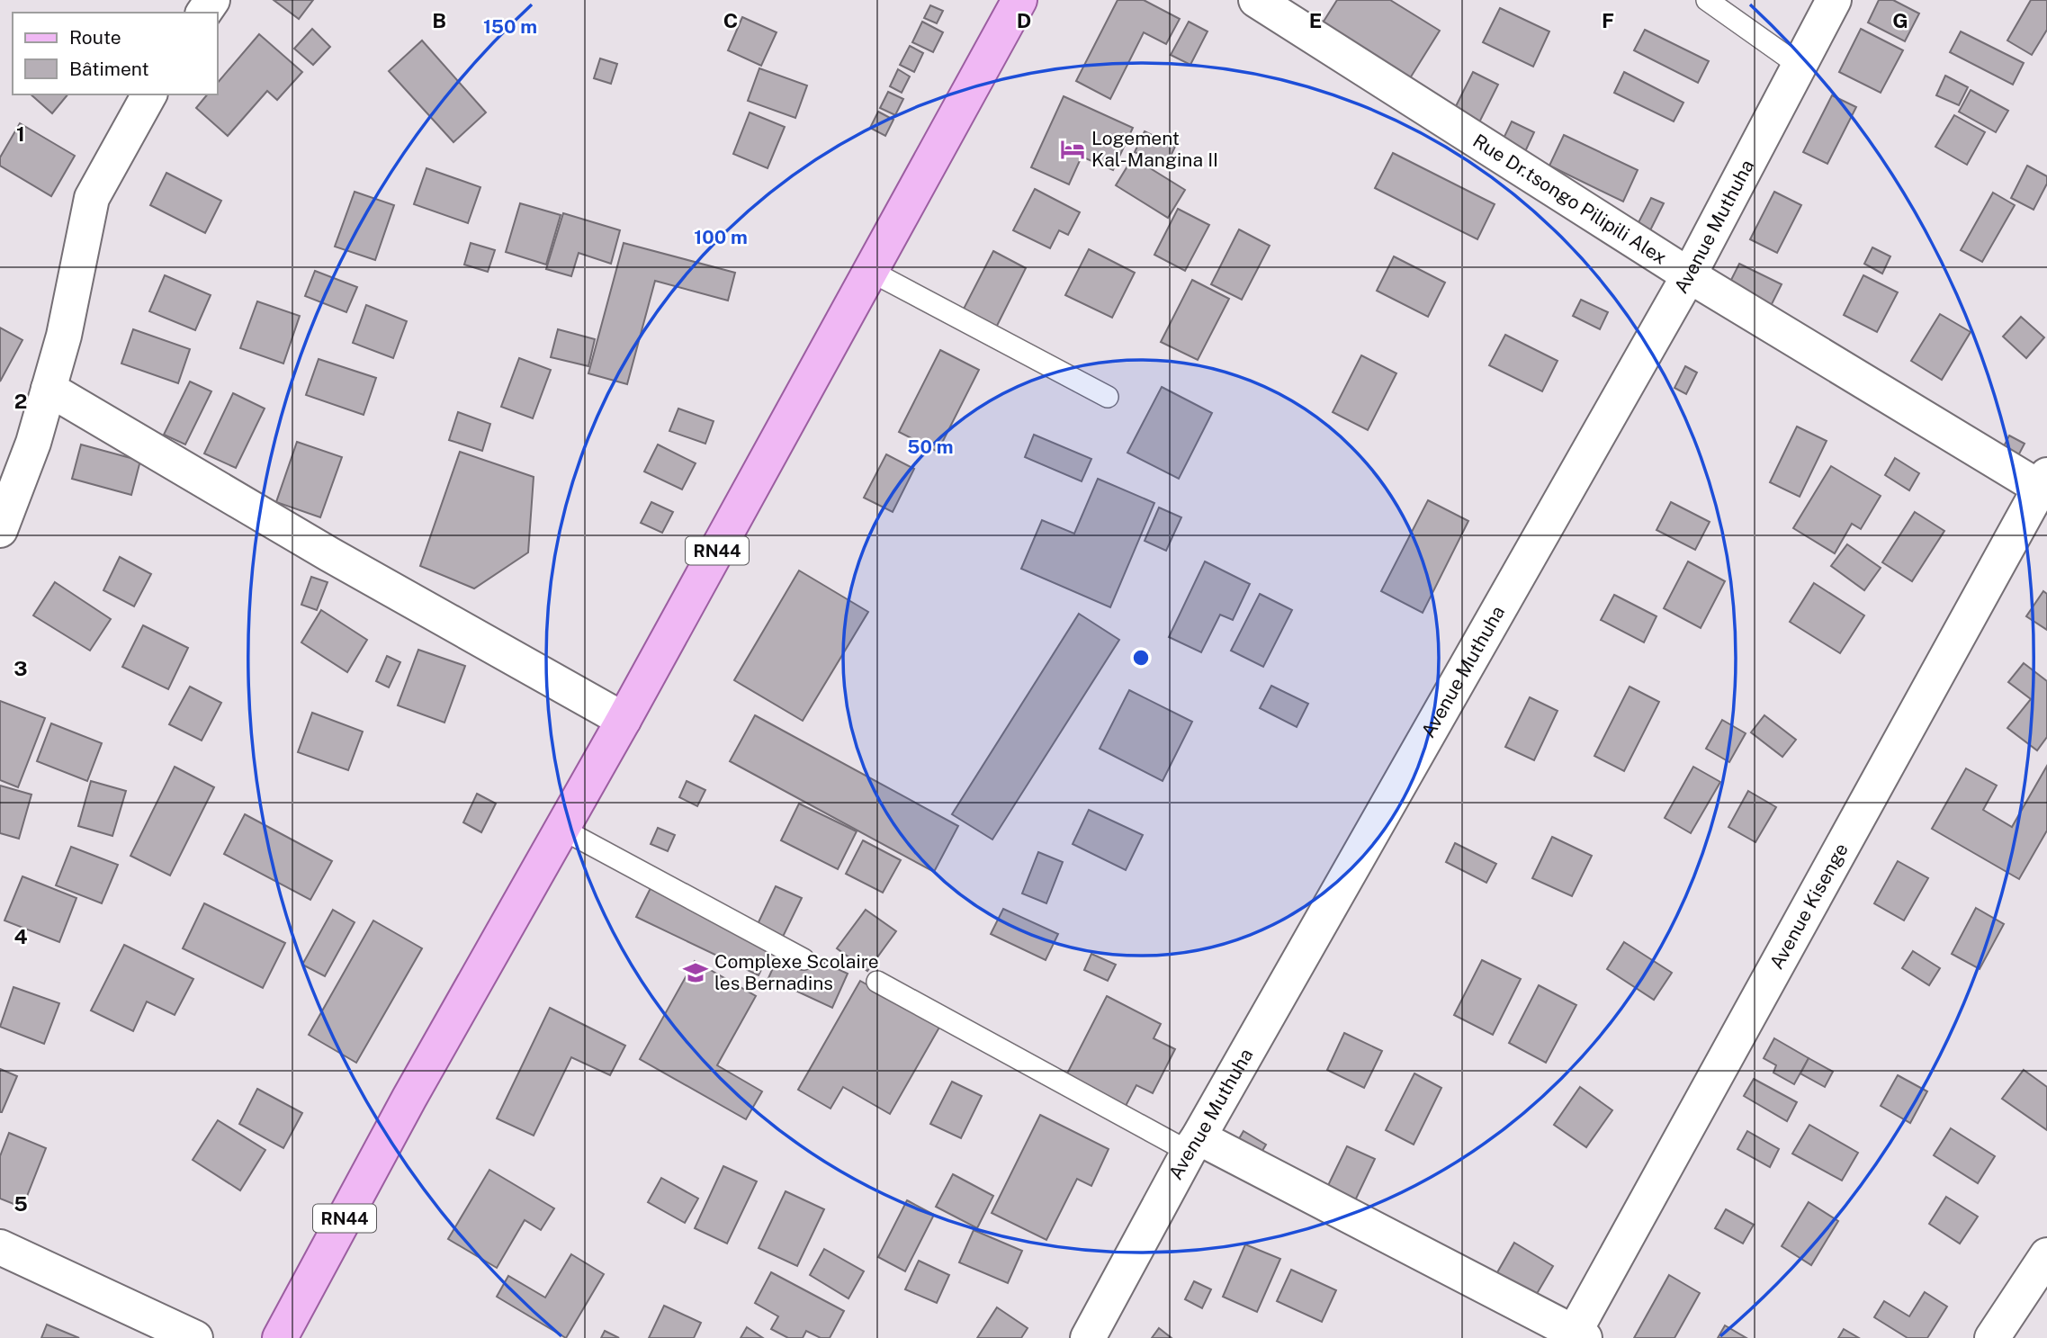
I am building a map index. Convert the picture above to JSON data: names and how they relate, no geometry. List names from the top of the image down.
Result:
{
  "streets": {
    "main road": ["RN44"],
    "street": ["Rue Dr.tsongo Pilipili Alex", "Avenue Muthuha", "Avenue Kisenge"]
  },
  "crossings": [
    ["Rue Dr.tsongo Pilipili Alex", "Avenue Muthuha"],
    ["Rue Dr.tsongo Pilipili Alex", "Avenue Kisenge"]
  ],
  "places": {
    "hotel": ["Logement Kal-Mangina II"],
    "school or university": ["Complexe Scolaire les Bernadins"]
  },
  "legend": ["Route", "Bâtiment"],
  "grid": {
    "columns": [
      "B",
      "C",
      "D",
      "E",
      "F",
      "G"
    ],
    "rows": [
      "1",
      "2",
      "3",
      "4",
      "5"
    ]
  },
  "rings": ["150 m", "100 m", "50 m"]
}
